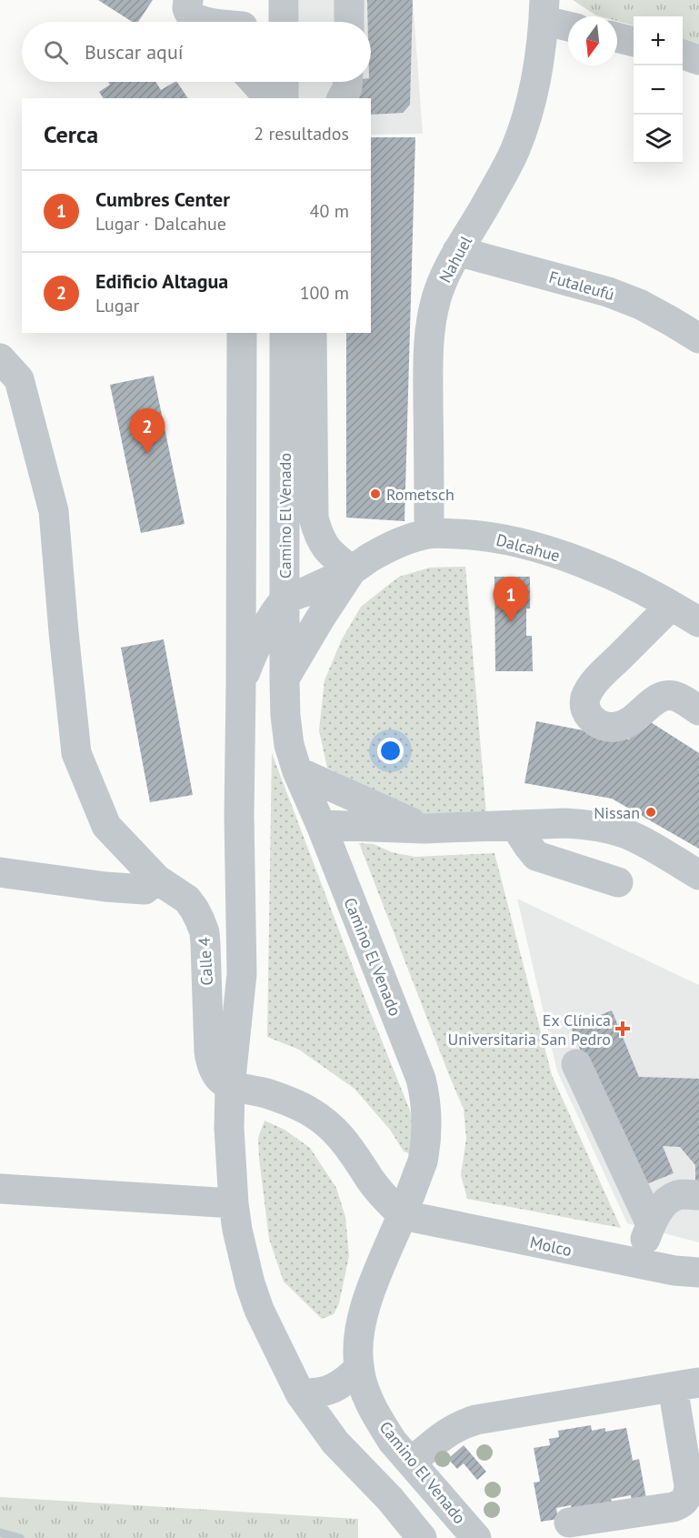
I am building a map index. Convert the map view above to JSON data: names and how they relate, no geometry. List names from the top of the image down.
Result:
{
  "streets": {
    "street": [
      "Nahuel",
      "Futaleufú",
      "Camino El Venado",
      "Dalcahue",
      "Calle 4",
      "Molco"
    ]
  },
  "crossings": [
    ["Nahuel", "Futaleufú"],
    ["Nahuel", "Dalcahue"],
    ["Camino El Venado", "Dalcahue"],
    ["Camino El Venado", "Molco"]
  ],
  "places": {
    "other": ["Rometsch", "Nissan"],
    "health": ["Ex Clínica Universitaria San Pedro"]
  },
  "north": "bottom",
  "page": {
    "map_buttons": ["+", "−"],
    "search": "Buscar aquí",
    "heading": ["Cerca", "2 resultados"],
    "list": [
      {
        "mark": "1",
        "name": "Cumbres Center",
        "note": "Lugar · Dalcahue",
        "value": "40 m"
      },
      {
        "mark": "2",
        "name": "Edificio Altagua",
        "note": "Lugar",
        "value": "100 m"
      }
    ],
    "pins": ["2", "1"]
  }
}
